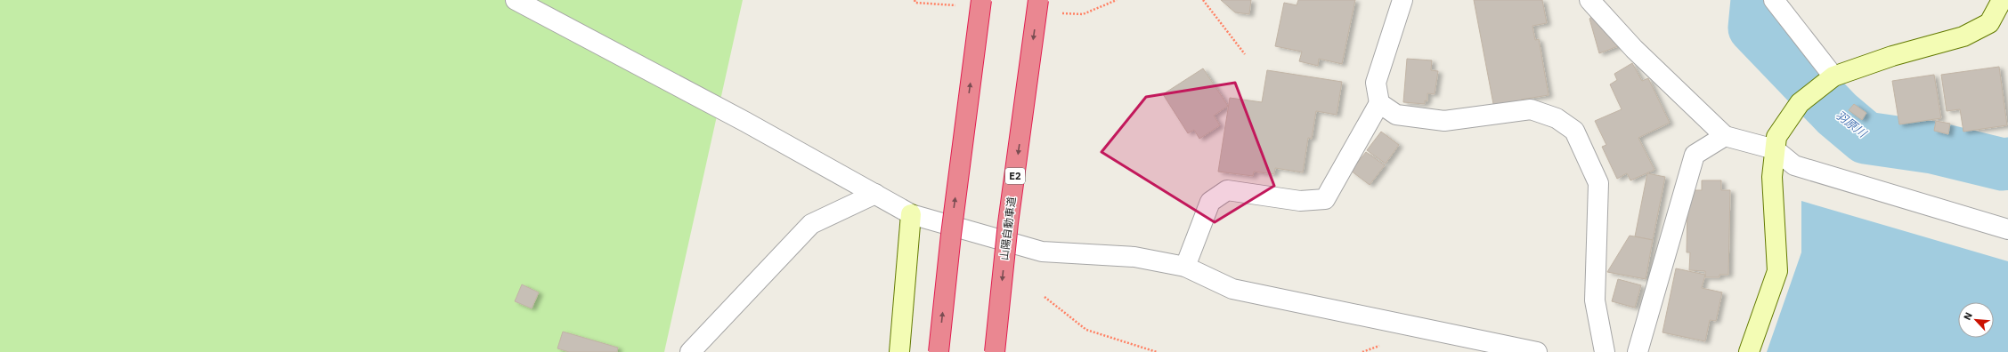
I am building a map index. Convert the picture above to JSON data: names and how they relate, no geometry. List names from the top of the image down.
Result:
{
  "streets": {
    "highway": ["E2", "山陽自動車道"]
  },
  "water": ["羽原川"],
  "north": "top left"
}
